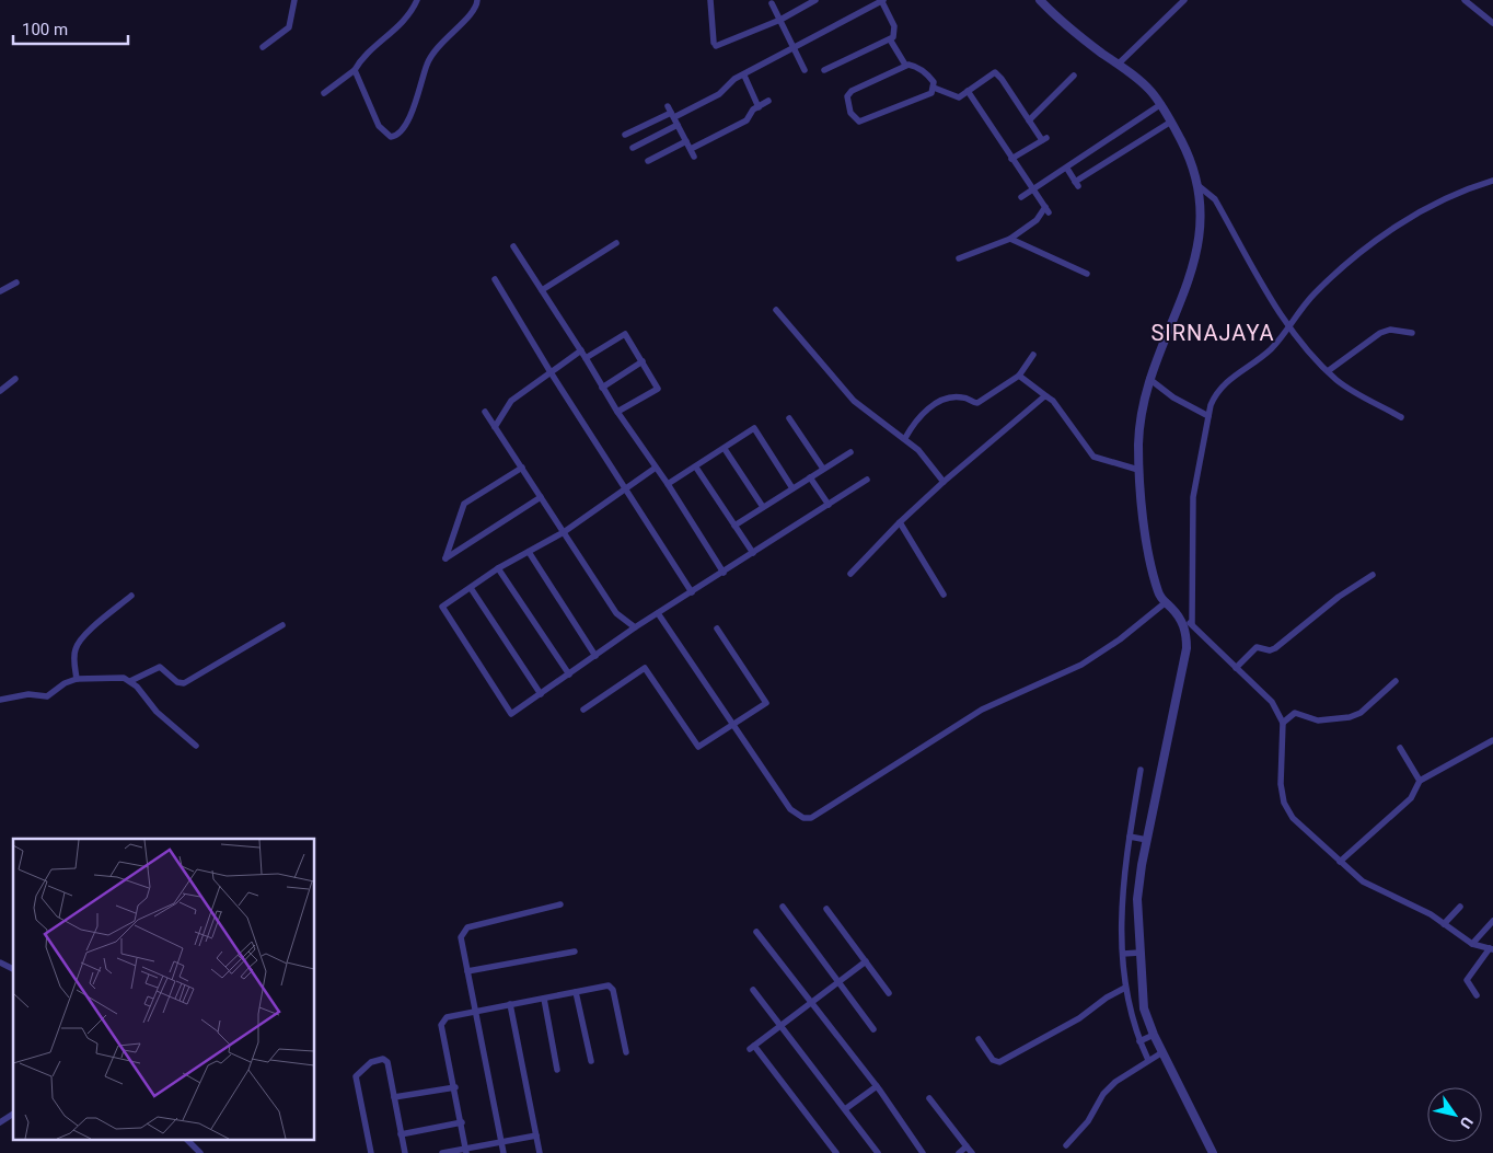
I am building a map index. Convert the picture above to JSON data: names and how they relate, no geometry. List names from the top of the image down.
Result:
{
  "districts": ["SIRNAJAYA"],
  "scale_bar": "100 m",
  "north": "bottom right"
}
